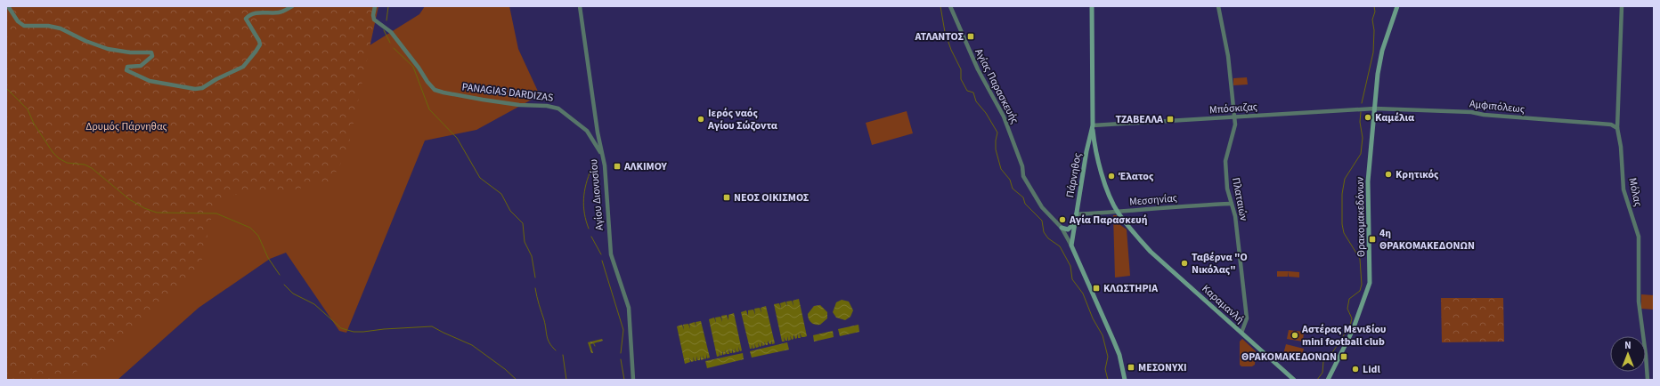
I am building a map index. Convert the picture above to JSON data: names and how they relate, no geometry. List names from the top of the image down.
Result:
{
  "streets": {
    "main road": ["Πάρνηθος", "Θρακομακεδόνων", "Καραμανλή"],
    "street": [
      "Αγίας Παρασκευής",
      "PANAGIAS DARDIZAS",
      "Αμφιπόλεως",
      "Μπόσκιζας",
      "Μόλας",
      "Αγίου Διονυσίου",
      "Πλαταιών",
      "Μεσσηνίας"
    ]
  },
  "crossings": [
    ["Αγίας Παρασκευής", "Πάρνηθος"],
    ["PANAGIAS DARDIZAS", "Αγίου Διονυσίου"],
    ["Αμφιπόλεως", "Μπόσκιζας"],
    ["Αμφιπόλεως", "Μόλας"],
    ["Αμφιπόλεως", "Θρακομακεδόνων"],
    ["Μπόσκιζας", "Πάρνηθος"],
    ["Μπόσκιζας", "Πλαταιών"],
    ["Μπόσκιζας", "Θρακομακεδόνων"],
    ["Μπόσκιζας", "Καραμανλή"],
    ["Πάρνηθος", "Μεσσηνίας"],
    ["Πάρνηθος", "Καραμανλή"],
    ["Πλαταιών", "Μεσσηνίας"],
    ["Πλαταιών", "Καραμανλή"],
    ["Μεσσηνίας", "Καραμανλή"]
  ],
  "parks": ["Δρυμός Πάρνηθας"],
  "places": {
    "transit": [
      "ΑΤΛΑΝΤΟΣ",
      "ΤΖΑΒΕΛΛΑ",
      "ΑΛΚΙΜΟΥ",
      "ΝΕΟΣ ΟΙΚΙΣΜΟΣ",
      "4η ΘΡΑΚΟΜΑΚΕΔΟΝΩΝ",
      "ΚΛΩΣΤΗΡΙΑ",
      "ΘΡΑΚΟΜΑΚΕΔΟΝΩΝ",
      "ΜΕΣΟΝΥΧΙ"
    ],
    "other": [
      "Καμέλια",
      "Ιερός ναός Αγίου Σώζοντα",
      "Κρητικός",
      "Έλατος",
      "Αγία Παρασκευή",
      "Ταβέρνα \"Ο Νικόλας\"",
      "Αστέρας Μενιδίου mini football club",
      "Lidl"
    ]
  },
  "north": "top"
}
